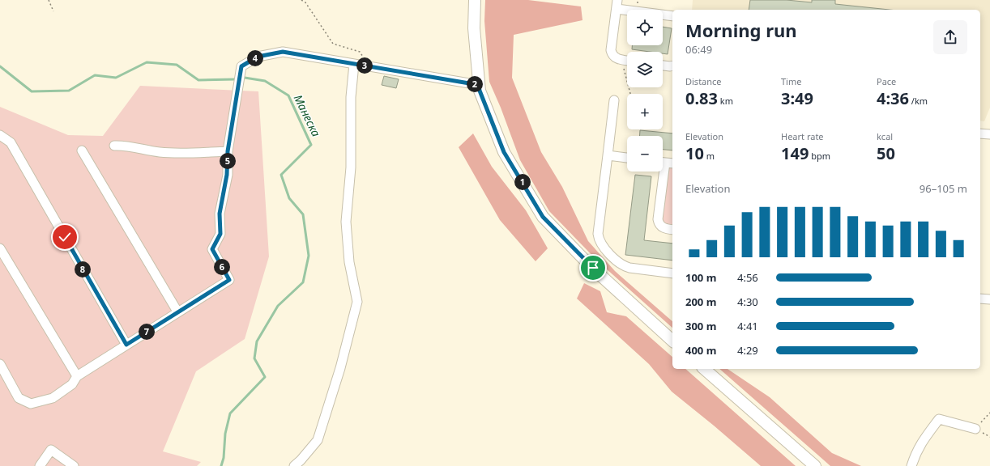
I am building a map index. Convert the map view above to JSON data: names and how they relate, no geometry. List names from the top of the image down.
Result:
{
  "water": ["Манеска"],
  "page": {
    "map_buttons": ["+", "−"],
    "heading": ["Morning run", "06:49"],
    "pins": [
      "4",
      "3",
      "2",
      "5",
      "1",
      "6",
      "8",
      "7"
    ],
    "stats": [
      ["Distance", "0.83 km"],
      ["Time", "3:49"],
      ["Pace", "4:36 /km"],
      ["Elevation", "10 m"],
      ["Heart rate", "149 bpm"],
      ["kcal", "50"]
    ],
    "chart": ["Elevation", "96–105 m"],
    "list": [
      {
        "name": "100 m",
        "note": "4:56"
      },
      {
        "name": "200 m",
        "note": "4:30"
      },
      {
        "name": "300 m",
        "note": "4:41"
      },
      {
        "name": "400 m",
        "note": "4:29"
      }
    ]
  }
}
